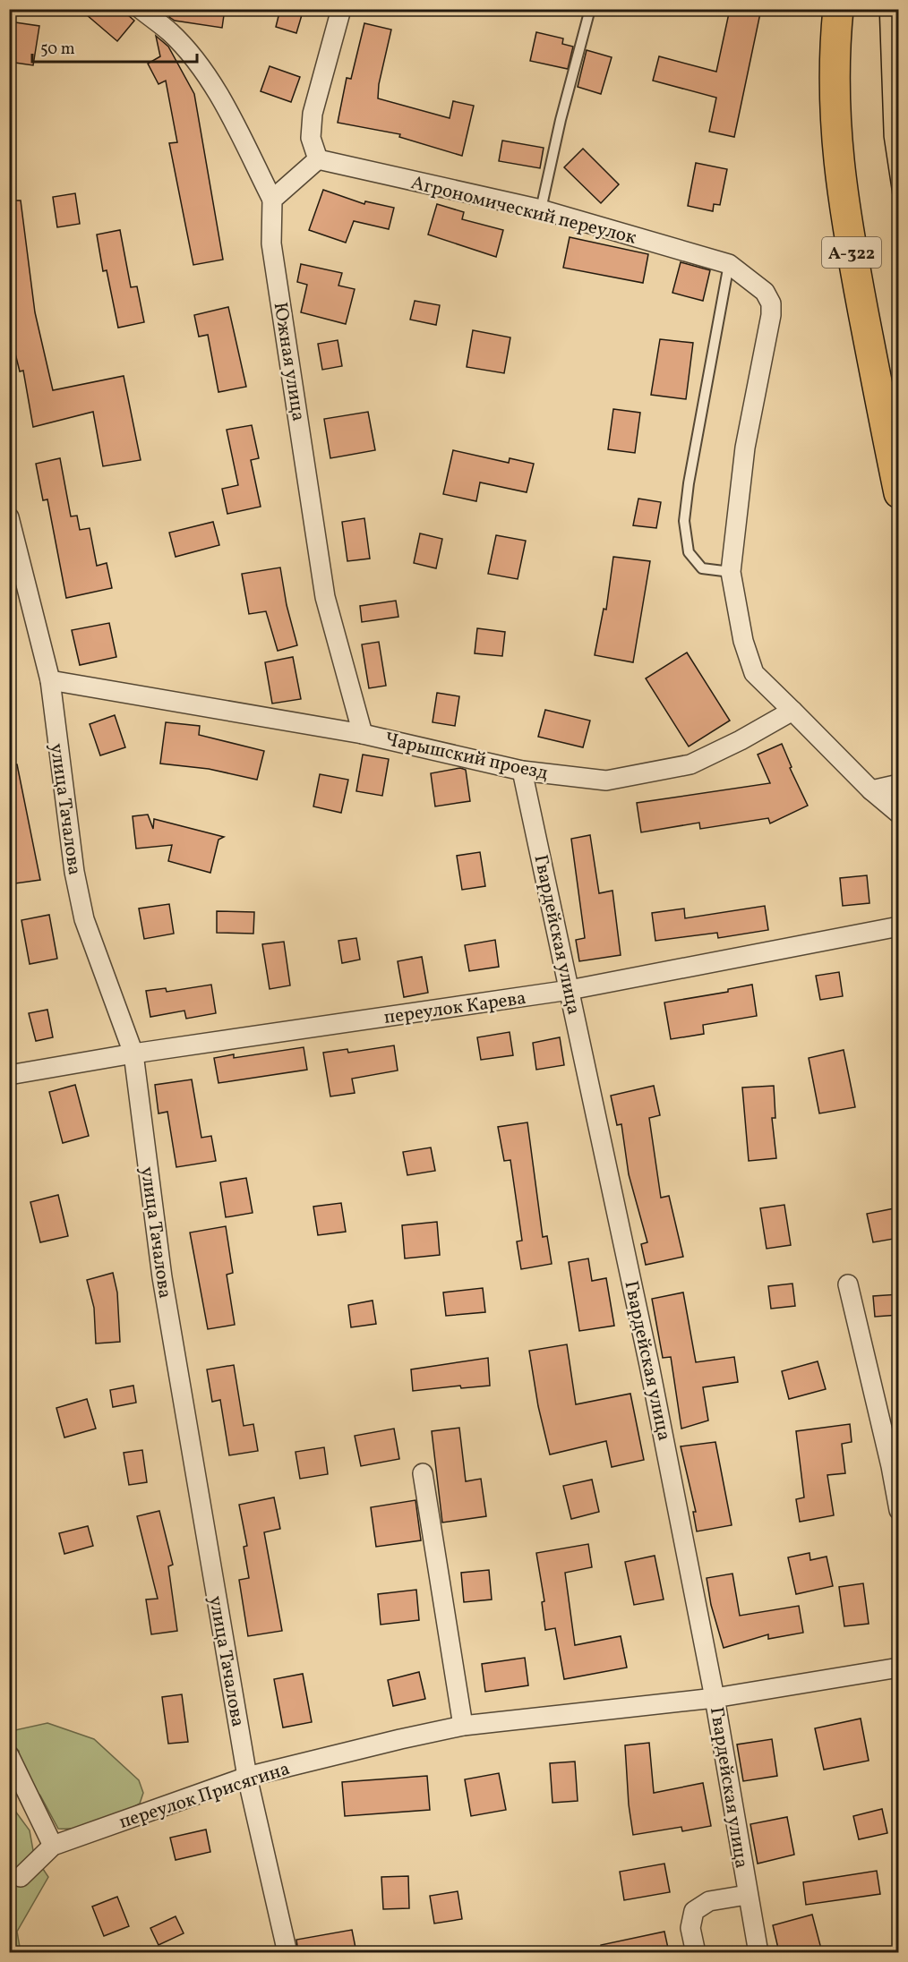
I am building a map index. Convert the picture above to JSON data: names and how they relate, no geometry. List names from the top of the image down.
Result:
{
  "streets": {
    "highway": ["А-322"],
    "street": [
      "Агрономический переулок",
      "Южная улица",
      "Чарышский проезд",
      "улица Тачалова",
      "Гвардейская улица",
      "переулок Карева",
      "переулок Присягина"
    ]
  },
  "crossings": [
    ["Южная улица", "Чарышский проезд"],
    ["Чарышский проезд", "улица Тачалова"],
    ["Чарышский проезд", "Гвардейская улица"],
    ["улица Тачалова", "переулок Карева"],
    ["улица Тачалова", "переулок Присягина"],
    ["Гвардейская улица", "переулок Карева"],
    ["Гвардейская улица", "переулок Присягина"]
  ],
  "scale_bar": "50 m"
}
